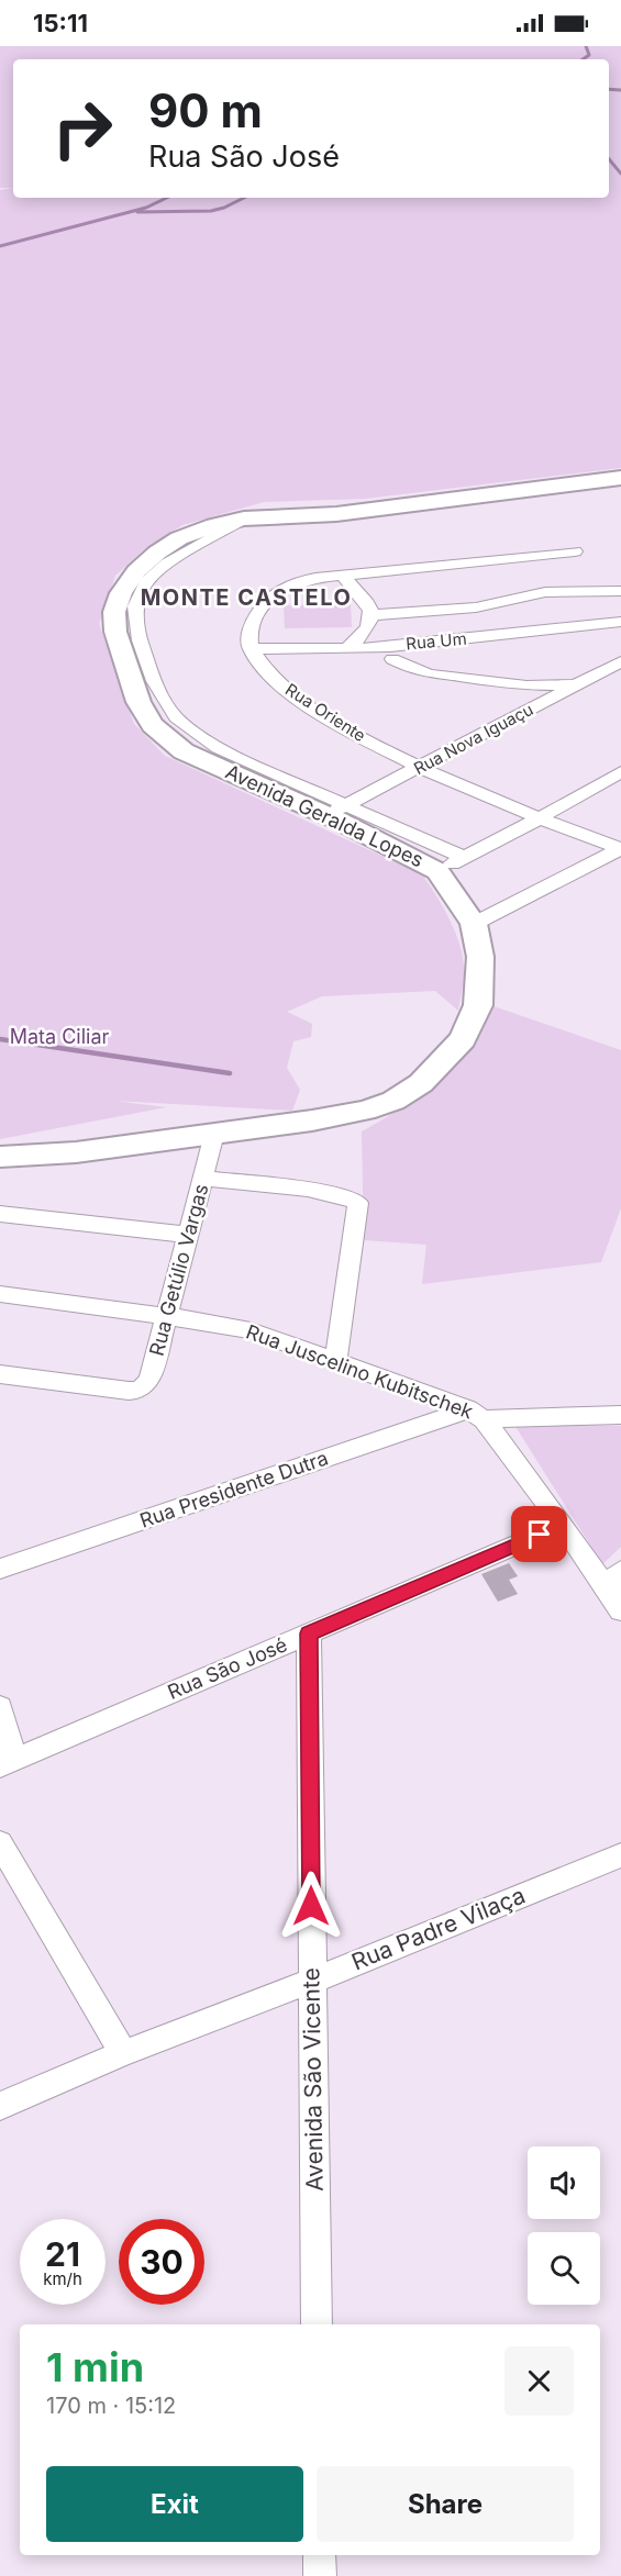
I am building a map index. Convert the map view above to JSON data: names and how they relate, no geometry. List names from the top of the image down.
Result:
{
  "streets": {
    "main road": ["Avenida Geralda Lopes"],
    "street": [
      "Rua Um",
      "Rua Oriente",
      "Rua Nova Iguaçu",
      "Rua Getúlio Vargas",
      "Rua Juscelino Kubitschek",
      "Rua Presidente Dutra",
      "Rua São José",
      "Rua Padre Vilaça",
      "Avenida São Vicente"
    ]
  },
  "crossings": [
    ["Rua Um", "Rua Oriente"],
    ["Rua Oriente", "Rua Nova Iguaçu"],
    ["Rua Nova Iguaçu", "Avenida Geralda Lopes"],
    ["Avenida Geralda Lopes", "Rua Getúlio Vargas"],
    ["Rua Getúlio Vargas", "Rua Juscelino Kubitschek"],
    ["Rua Juscelino Kubitschek", "Rua Presidente Dutra"],
    ["Rua São José", "Avenida São Vicente"],
    ["Rua Padre Vilaça", "Avenida São Vicente"]
  ],
  "districts": ["MONTE CASTELO"],
  "parks": ["Mata Ciliar"],
  "page": {
    "status": "15:11",
    "turn": ["90 m", "Rua São José"],
    "speed": "21 km/h",
    "limit": "30",
    "heading": ["1 min", "170 m · 15:12"],
    "buttons": ["Exit", "Share"]
  }
}
